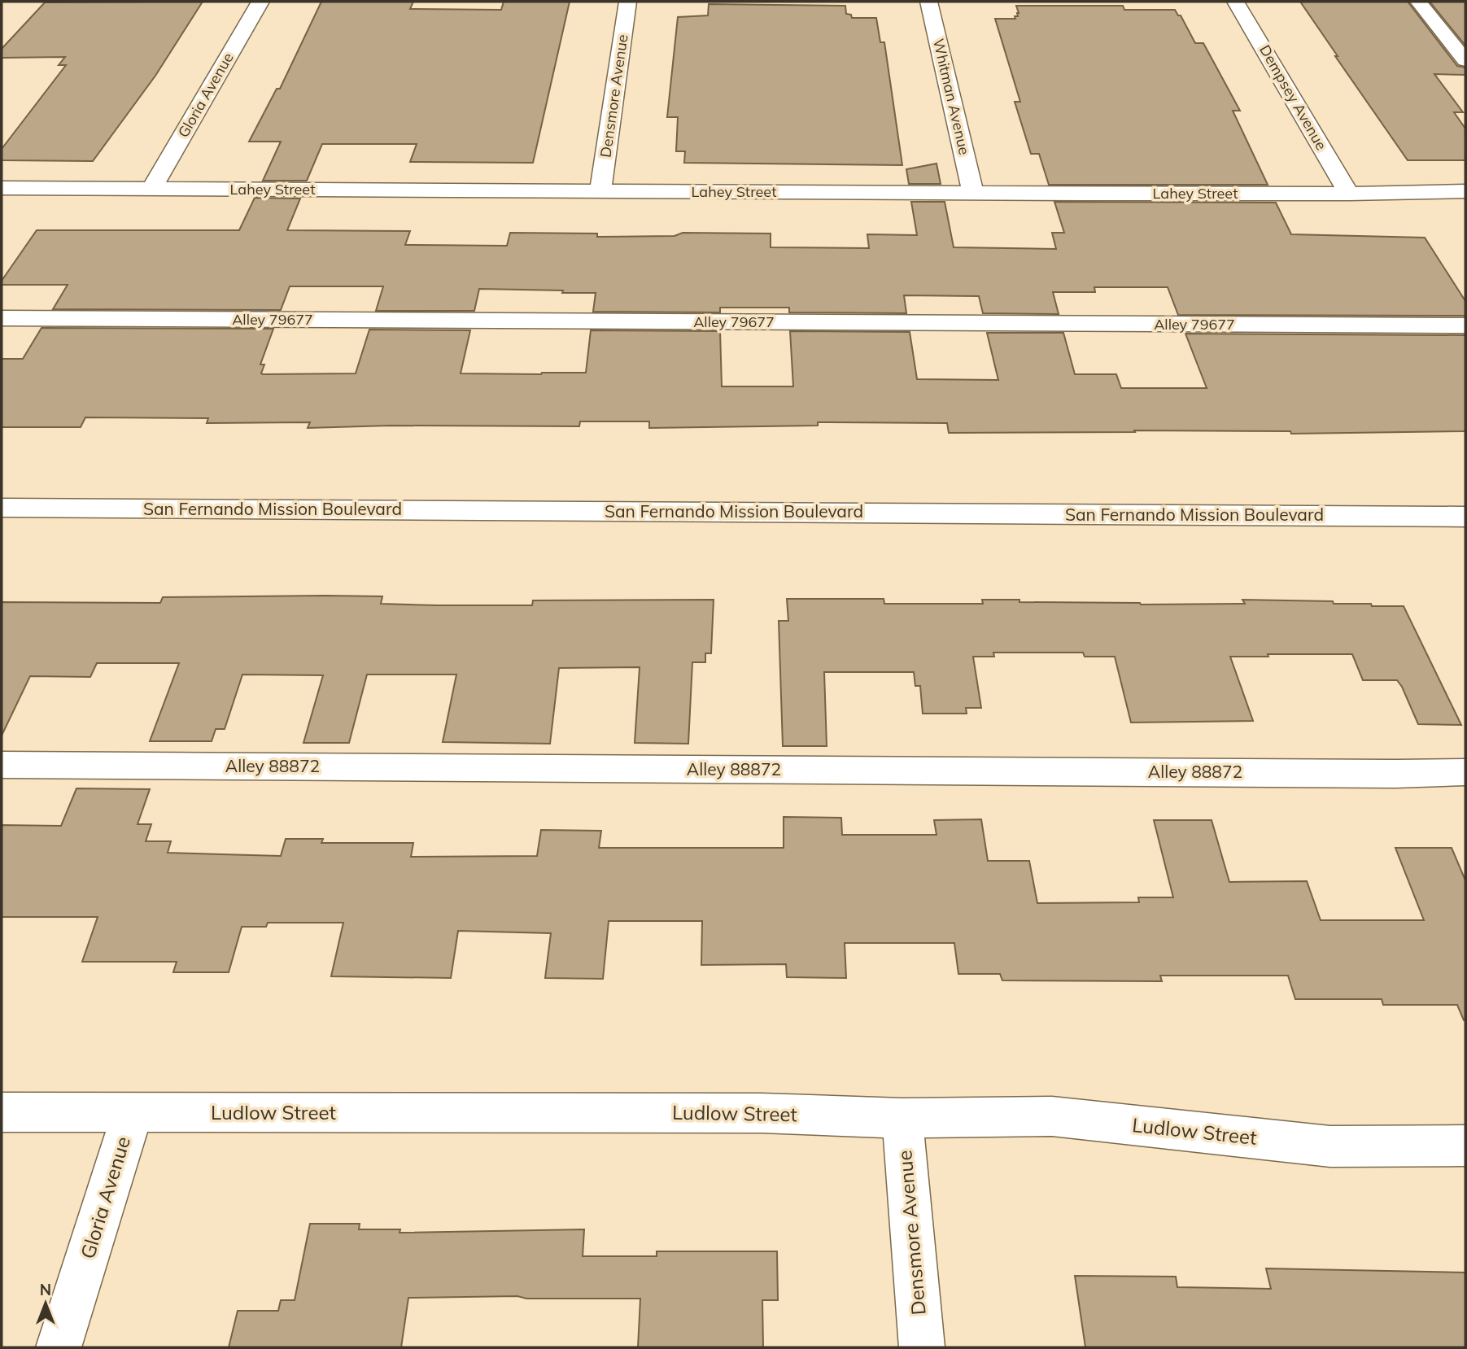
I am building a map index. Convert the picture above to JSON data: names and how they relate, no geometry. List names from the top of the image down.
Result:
{
  "streets": {
    "street": [
      "Gloria Avenue",
      "Densmore Avenue",
      "Whitman Avenue",
      "Dempsey Avenue",
      "Lahey Street",
      "Alley 79677",
      "San Fernando Mission Boulevard",
      "Alley 88872",
      "Ludlow Street"
    ]
  },
  "crossings": [
    ["Gloria Avenue", "Lahey Street"],
    ["Gloria Avenue", "Ludlow Street"],
    ["Densmore Avenue", "Lahey Street"],
    ["Densmore Avenue", "Ludlow Street"],
    ["Whitman Avenue", "Lahey Street"],
    ["Dempsey Avenue", "Lahey Street"]
  ],
  "north": "top"
}
